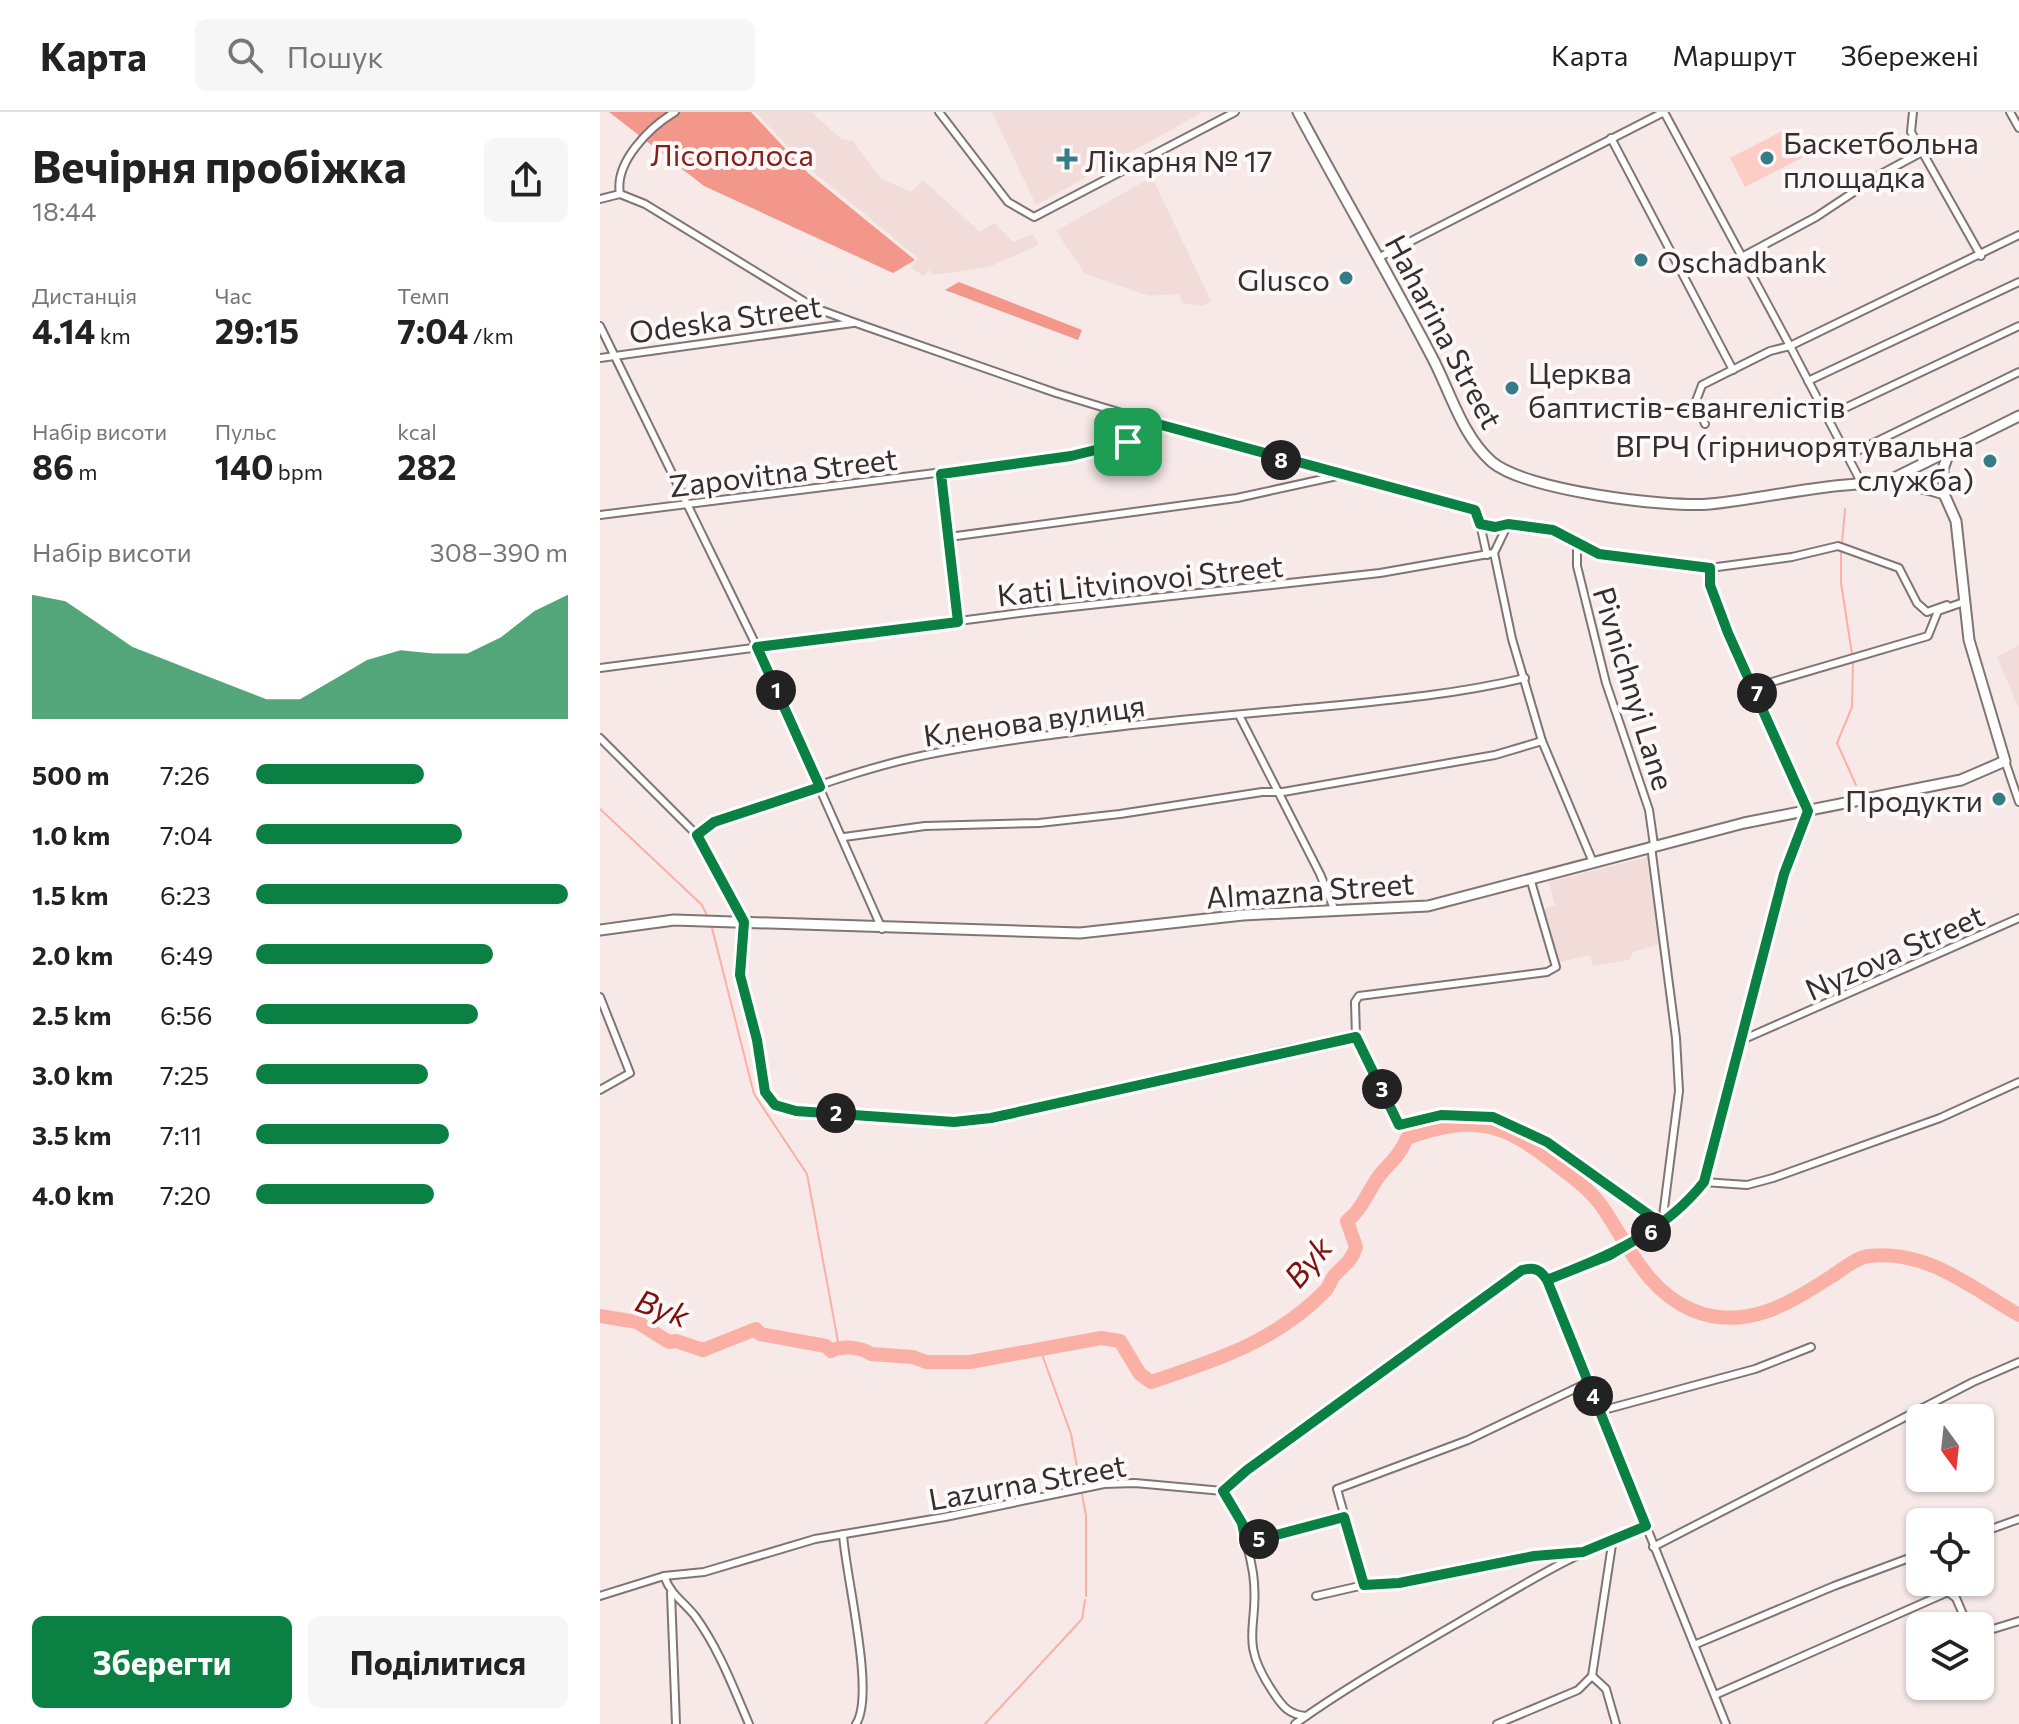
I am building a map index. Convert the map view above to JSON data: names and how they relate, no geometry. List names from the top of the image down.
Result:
{
  "streets": {
    "main road": ["Haharina Street", "Almazna Street"],
    "street": [
      "Odeska Street",
      "Zapovitna Street",
      "Kati Litvinovoi Street",
      "Pivnichnyi Lane",
      "Кленова вулиця",
      "Nyzova Street",
      "Lazurna Street"
    ]
  },
  "crossings": [
    ["Pivnichnyi Lane", "Almazna Street"]
  ],
  "water": ["Byk"],
  "parks": ["Лісополоса"],
  "places": {
    "other": [
      "Баскетбольна площадка",
      "Oschadbank",
      "Glusco",
      "Церква баптистів-євангелістів",
      "ВГРЧ (гірничорятувальна служба)",
      "Продукти"
    ],
    "health": ["Лікарня № 17"]
  },
  "north": "bottom",
  "page": {
    "header": "Карта",
    "search": "Пошук",
    "nav": ["Карта", "Маршрут", "Збережені"],
    "heading": ["Вечірня пробіжка", "18:44"],
    "stats": [
      ["Дистанція", "4.14 km"],
      ["Час", "29:15"],
      ["Темп", "7:04 /km"],
      ["Набір висоти", "86 m"],
      ["Пульс", "140 bpm"],
      ["kcal", "282"]
    ],
    "pins": [
      "8",
      "1",
      "7",
      "3",
      "2",
      "6",
      "4",
      "5"
    ],
    "chart": ["Набір висоти", "308–390 m"],
    "list": [
      {
        "name": "500 m",
        "note": "7:26"
      },
      {
        "name": "1.0 km",
        "note": "7:04"
      },
      {
        "name": "1.5 km",
        "note": "6:23"
      },
      {
        "name": "2.0 km",
        "note": "6:49"
      },
      {
        "name": "2.5 km",
        "note": "6:56"
      },
      {
        "name": "3.0 km",
        "note": "7:25"
      },
      {
        "name": "3.5 km",
        "note": "7:11"
      },
      {
        "name": "4.0 km",
        "note": "7:20"
      }
    ],
    "buttons": ["Зберегти", "Поділитися"]
  }
}
